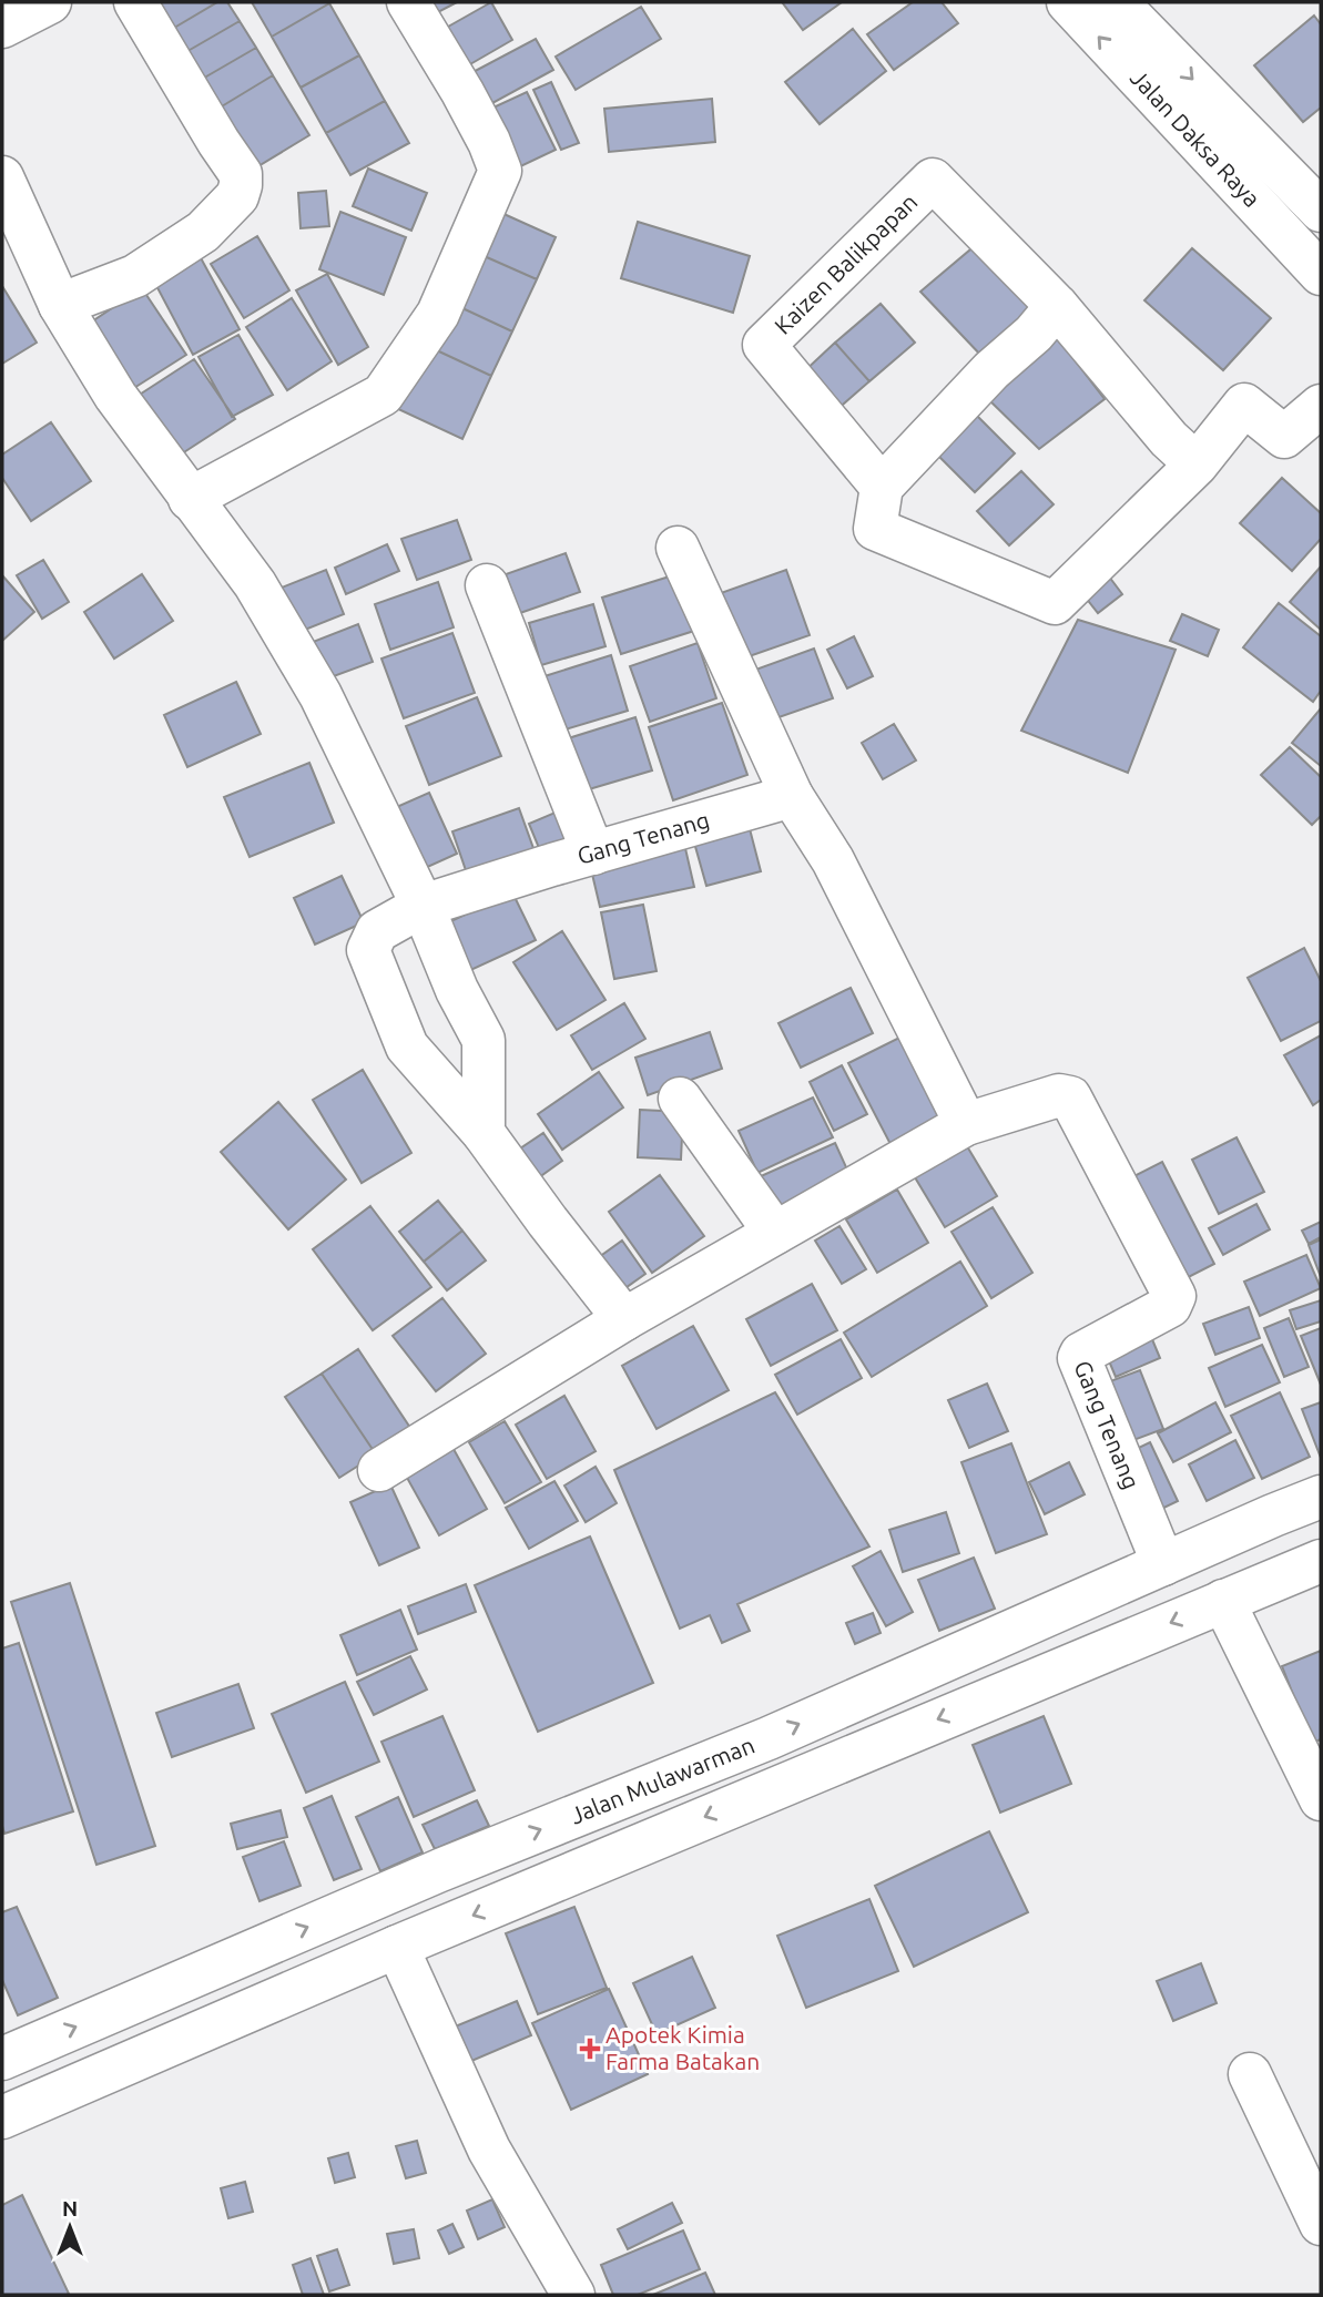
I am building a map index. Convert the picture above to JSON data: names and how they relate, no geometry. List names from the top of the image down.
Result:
{
  "streets": {
    "main road": [
      "Jalan Daksa Raya",
      "Kaizen Balikpapan",
      "Gang Tenang",
      "Jalan Mulawarman"
    ]
  },
  "crossings": [
    ["Gang Tenang", "Jalan Mulawarman"]
  ],
  "places": {
    "health": ["Apotek Kimia Farma Batakan"]
  },
  "north": "top"
}
